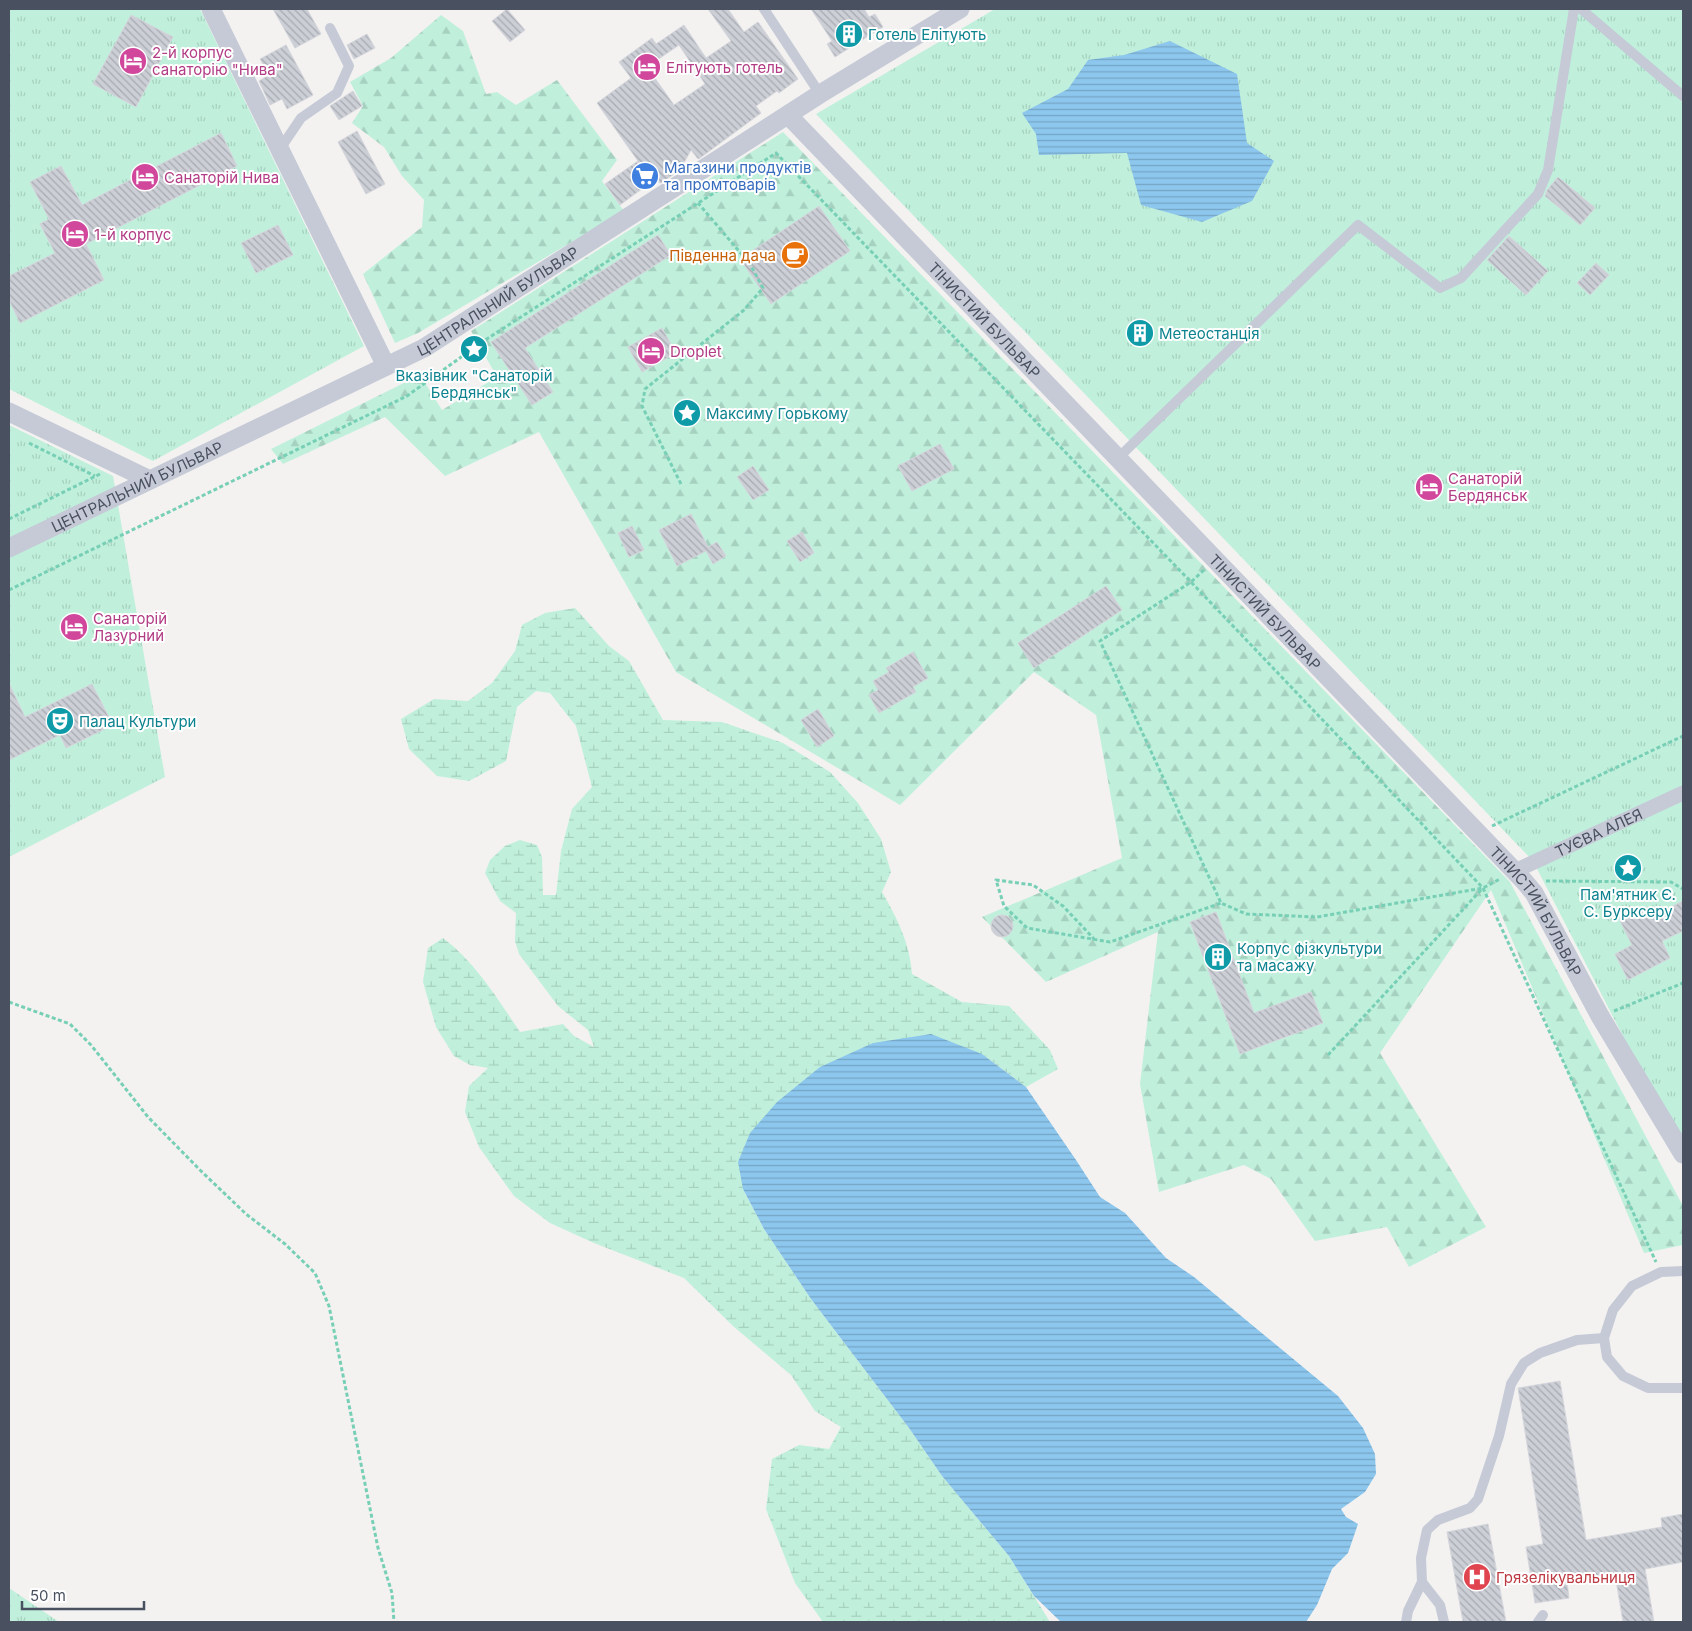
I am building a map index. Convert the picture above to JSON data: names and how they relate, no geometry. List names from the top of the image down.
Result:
{
  "streets": {
    "street": ["ЦЕНТРАЛЬНИЙ БУЛЬВАР", "ТІНИСТИЙ БУЛЬВАР", "ТУЄВА АЛЕЯ"]
  },
  "crossings": [
    ["ЦЕНТРАЛЬНИЙ БУЛЬВАР", "ТІНИСТИЙ БУЛЬВАР"],
    ["ТІНИСТИЙ БУЛЬВАР", "ТУЄВА АЛЕЯ"]
  ],
  "places": {
    "building": ["Готель Елітують", "Метеостанція", "Корпус фізкультури та масажу"],
    "hotel": [
      "2-й корпус санаторію \"Нива\"",
      "Елітують готель",
      "Санаторій Нива",
      "1-й корпус",
      "Droplet",
      "Санаторій Бердянськ",
      "Санаторій Лазурний"
    ],
    "supermarket": ["Магазини продуктів та промтоварів"],
    "cafe": ["Південна дача"],
    "place": ["Вказівник \"Санаторій Бердянськ\"", "Максиму Горькому", "Пам'ятник Є. С. Бурксеру"],
    "theatre": ["Палац Культури"],
    "hospital": ["Грязелікувальниця"]
  },
  "scale_bar": "50 m"
}
